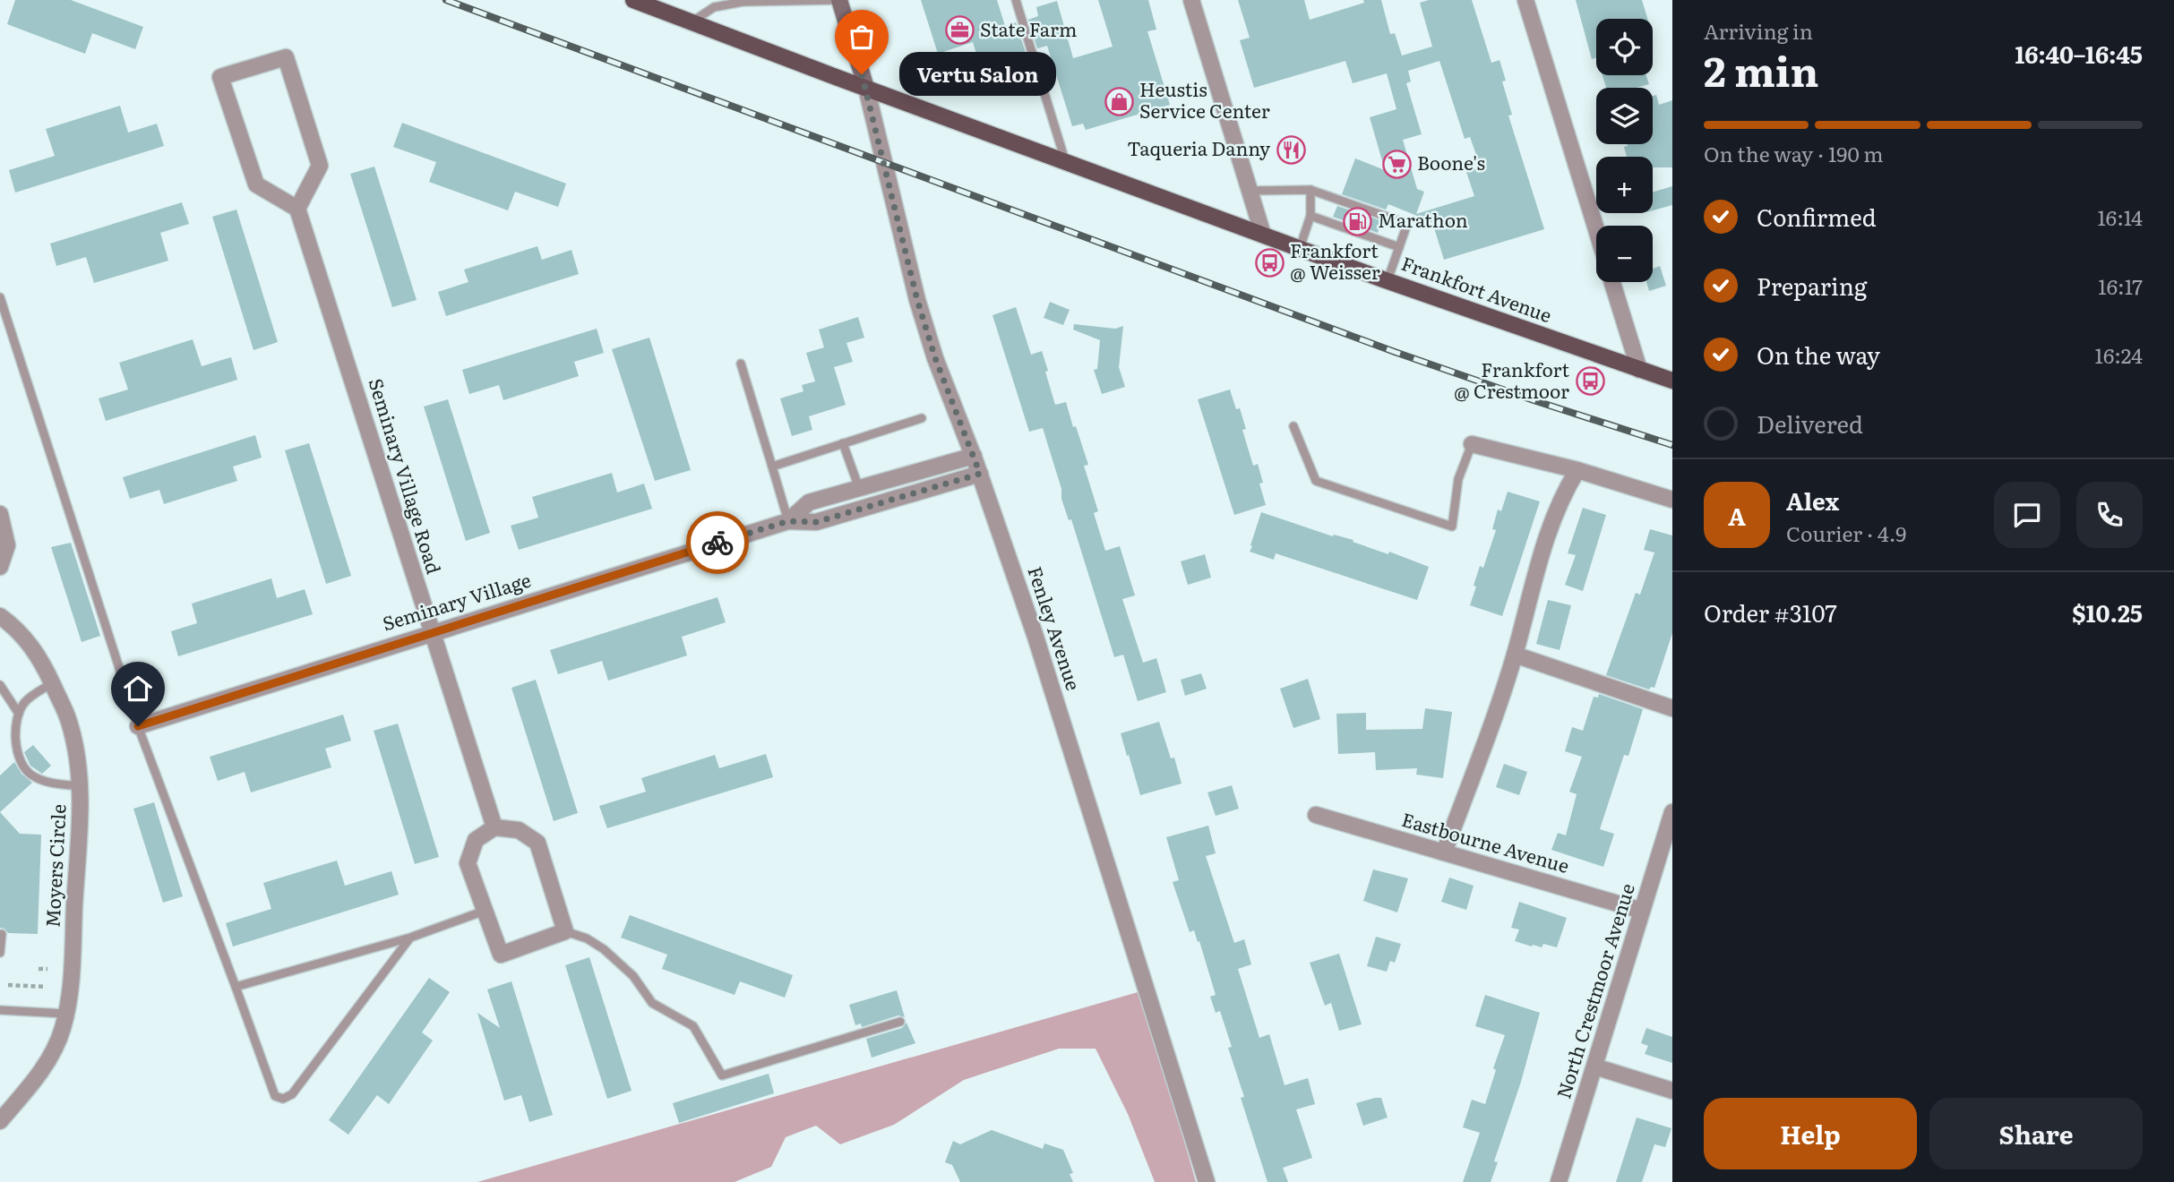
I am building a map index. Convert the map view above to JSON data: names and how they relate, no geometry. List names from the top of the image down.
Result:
{
  "streets": {
    "main road": ["Frankfort Avenue"],
    "street": [
      "Seminary Village Road",
      "Seminary Village",
      "Fenley Avenue",
      "Eastbourne Avenue",
      "Moyers Circle",
      "North Crestmoor Avenue"
    ]
  },
  "crossings": [
    ["Frankfort Avenue", "Fenley Avenue"],
    ["Seminary Village Road", "Seminary Village"],
    ["Seminary Village", "Fenley Avenue"],
    ["Eastbourne Avenue", "North Crestmoor Avenue"]
  ],
  "places": {
    "office": ["State Farm"],
    "other": ["Vertu Salon"],
    "shop": ["Heustis Service Center"],
    "restaurant": ["Taqueria Danny"],
    "supermarket": ["Boone's"],
    "fuel station": ["Marathon"],
    "bus stop": ["Frankfort @ Weisser", "Frankfort @ Crestmoor"]
  },
  "page": {
    "heading": ["2 min", "Arriving in", "16:40–16:45"],
    "panel": [
      "Alex",
      "Courier · 4.9",
      "Order #3107",
      "$10.25"
    ],
    "map_buttons": ["+", "−"],
    "bubble": "Vertu Salon",
    "bar": "On the way · 190 m",
    "list": [
      ["Confirmed", "16:14"],
      ["Preparing", "16:17"],
      ["On the way", "16:24"],
      "Delivered"
    ],
    "round": "A",
    "buttons": ["Help", "Share"]
  }
}
